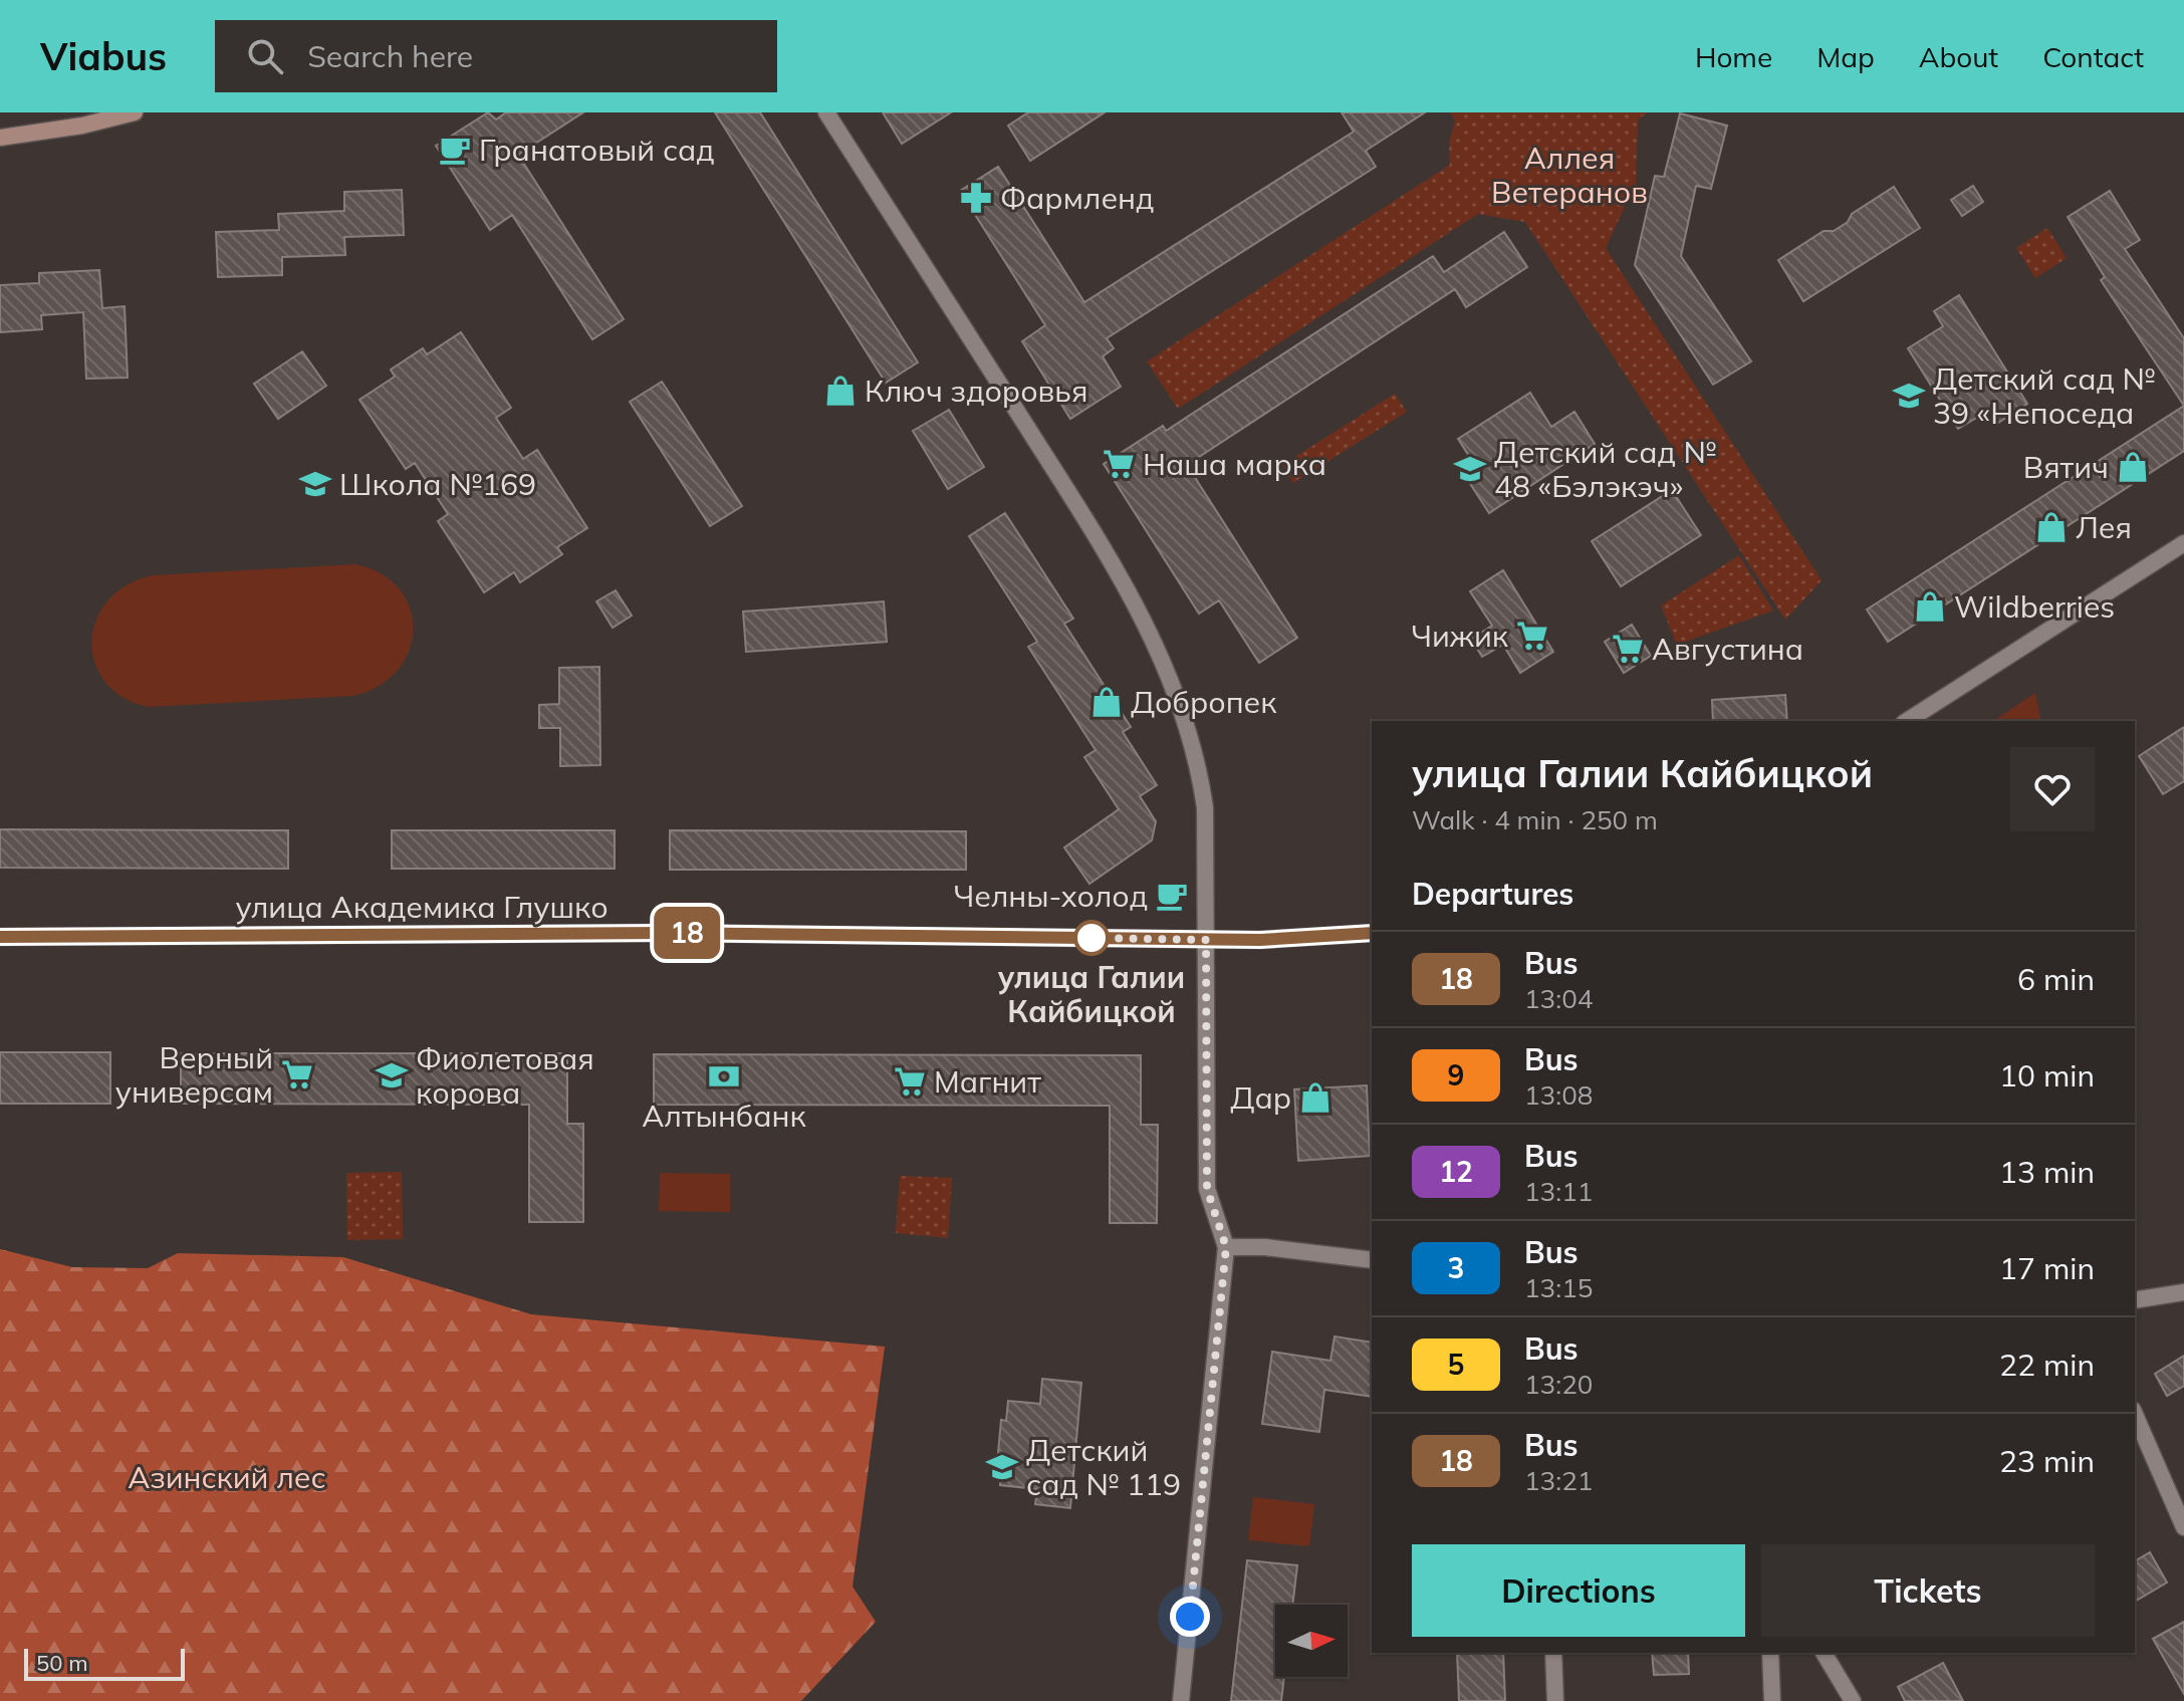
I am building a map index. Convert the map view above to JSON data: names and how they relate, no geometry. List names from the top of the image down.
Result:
{
  "streets": {
    "street": ["улица Академика Глушко"]
  },
  "parks": ["Аллея Ветеранов", "Азинский лес"],
  "places": {
    "cafe": ["Гранатовый сад", "Челны-холод"],
    "pharmacy": ["Фармленд"],
    "shop": [
      "Ключ здоровья",
      "Вятич",
      "Лея",
      "Wildberries",
      "Добропек",
      "Дар"
    ],
    "school or university": [
      "Детский сад № 39 «Непоседа",
      "Детский сад № 48 «Бэлэкэч»",
      "Школа №169",
      "Фиолетовая корова",
      "Детский сад № 119"
    ],
    "supermarket": [
      "Наша марка",
      "Чижик",
      "Августина",
      "Верный универсам",
      "Магнит"
    ],
    "other": ["улица Галии Кайбицкой"],
    "bank": ["Алтынбанк"]
  },
  "lines": ["bus line 18"],
  "scale_bar": "50 m",
  "north": "right",
  "page": {
    "header": "Viabus",
    "search": "Search here",
    "nav": [
      "Home",
      "Map",
      "About",
      "Contact"
    ],
    "on_map": "18",
    "heading": [
      ["улица Галии Кайбицкой", "Walk · 4 min · 250 m"],
      "Departures"
    ],
    "list": [
      {
        "mark": "18",
        "name": "Bus",
        "note": "13:04",
        "value": "6 min"
      },
      {
        "mark": "9",
        "name": "Bus",
        "note": "13:08",
        "value": "10 min"
      },
      {
        "mark": "12",
        "name": "Bus",
        "note": "13:11",
        "value": "13 min"
      },
      {
        "mark": "3",
        "name": "Bus",
        "note": "13:15",
        "value": "17 min"
      },
      {
        "mark": "5",
        "name": "Bus",
        "note": "13:20",
        "value": "22 min"
      },
      {
        "mark": "18",
        "name": "Bus",
        "note": "13:21",
        "value": "23 min"
      }
    ],
    "buttons": ["Directions", "Tickets"],
    "scale": "50 m"
  }
}
